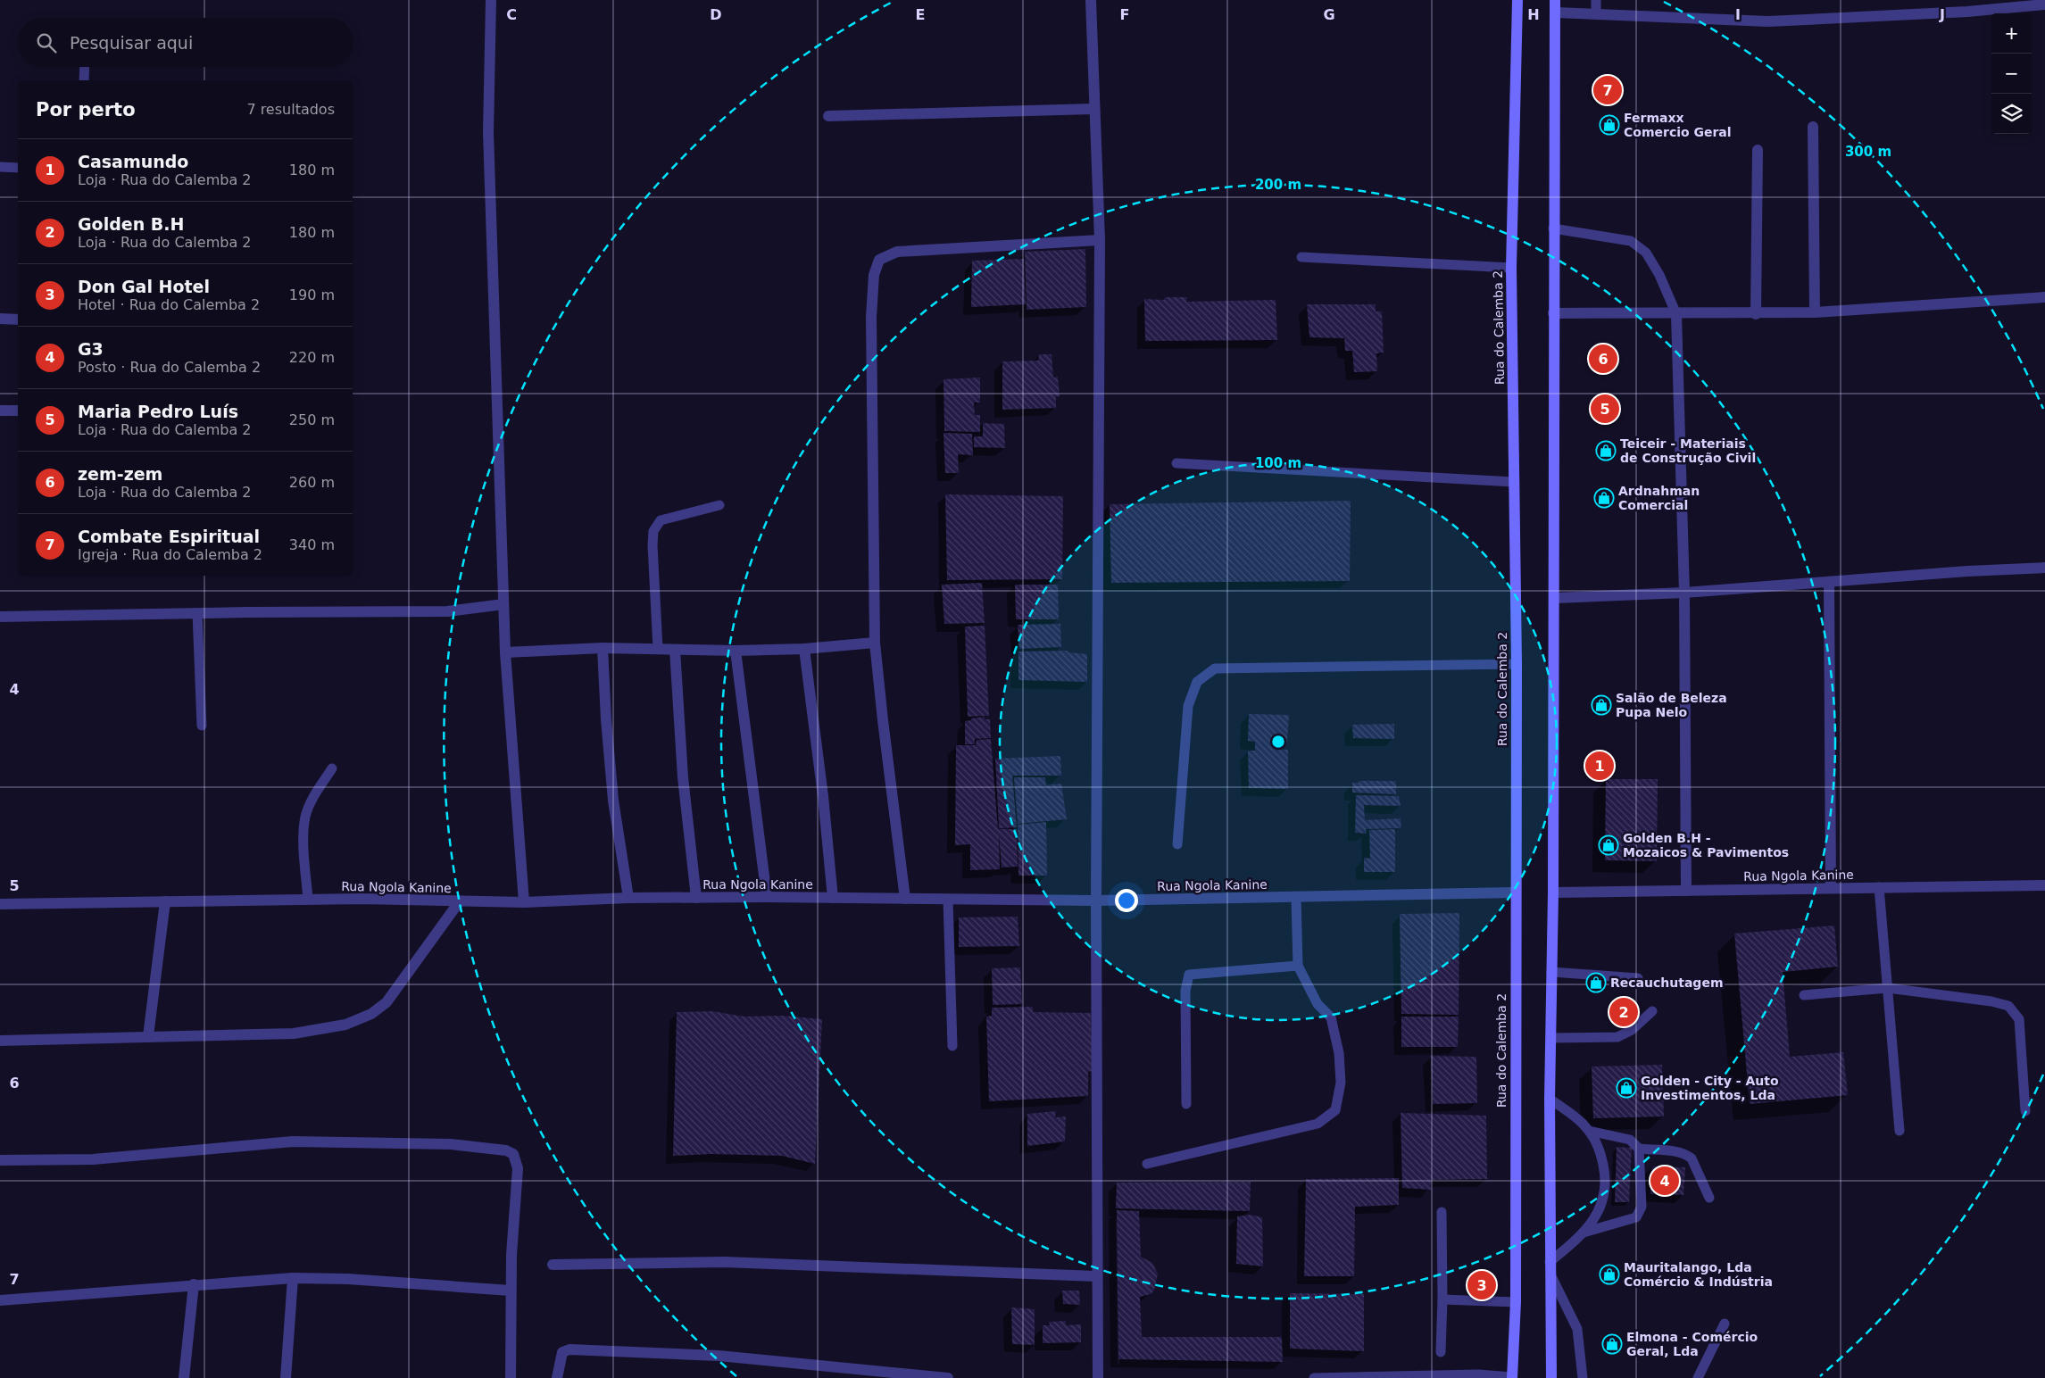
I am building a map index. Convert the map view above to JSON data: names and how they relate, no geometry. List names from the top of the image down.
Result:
{
  "streets": {
    "main road": ["Rua do Calemba 2"],
    "street": ["Rua Ngola Kanine"]
  },
  "crossings": [
    ["Rua do Calemba 2", "Rua Ngola Kanine"]
  ],
  "places": {
    "shop": [
      "Fermaxx Comercio Geral",
      "Teiceir - Materiais de Construção Civil",
      "Ardnahman Comercial",
      "Salão de Beleza Pupa Nelo",
      "Golden B.H - Mozaicos & Pavimentos",
      "Recauchutagem",
      "Golden - City - Auto Investimentos, Lda",
      "Mauritalango, Lda Comércio & Indústria",
      "Elmona - Comércio Geral, Lda"
    ]
  },
  "page": {
    "map_buttons": ["+", "−"],
    "search": "Pesquisar aqui",
    "pins": [
      "7",
      "6",
      "5",
      "1",
      "2",
      "4",
      "3"
    ],
    "heading": ["Por perto", "7 resultados"],
    "list": [
      {
        "mark": "1",
        "name": "Casamundo",
        "note": "Loja · Rua do Calemba 2",
        "value": "180 m"
      },
      {
        "mark": "2",
        "name": "Golden B.H",
        "note": "Loja · Rua do Calemba 2",
        "value": "180 m"
      },
      {
        "mark": "3",
        "name": "Don Gal Hotel",
        "note": "Hotel · Rua do Calemba 2",
        "value": "190 m"
      },
      {
        "mark": "4",
        "name": "G3",
        "note": "Posto · Rua do Calemba 2",
        "value": "220 m"
      },
      {
        "mark": "5",
        "name": "Maria Pedro Luís",
        "note": "Loja · Rua do Calemba 2",
        "value": "250 m"
      },
      {
        "mark": "6",
        "name": "zem-zem",
        "note": "Loja · Rua do Calemba 2",
        "value": "260 m"
      },
      {
        "mark": "7",
        "name": "Combate Espiritual",
        "note": "Igreja · Rua do Calemba 2",
        "value": "340 m"
      }
    ]
  },
  "grid": {
    "columns": [
      "C",
      "D",
      "E",
      "F",
      "G",
      "H",
      "I",
      "J"
    ],
    "rows": [
      "4",
      "5",
      "6",
      "7"
    ]
  },
  "rings": ["300 m", "200 m", "100 m"]
}
